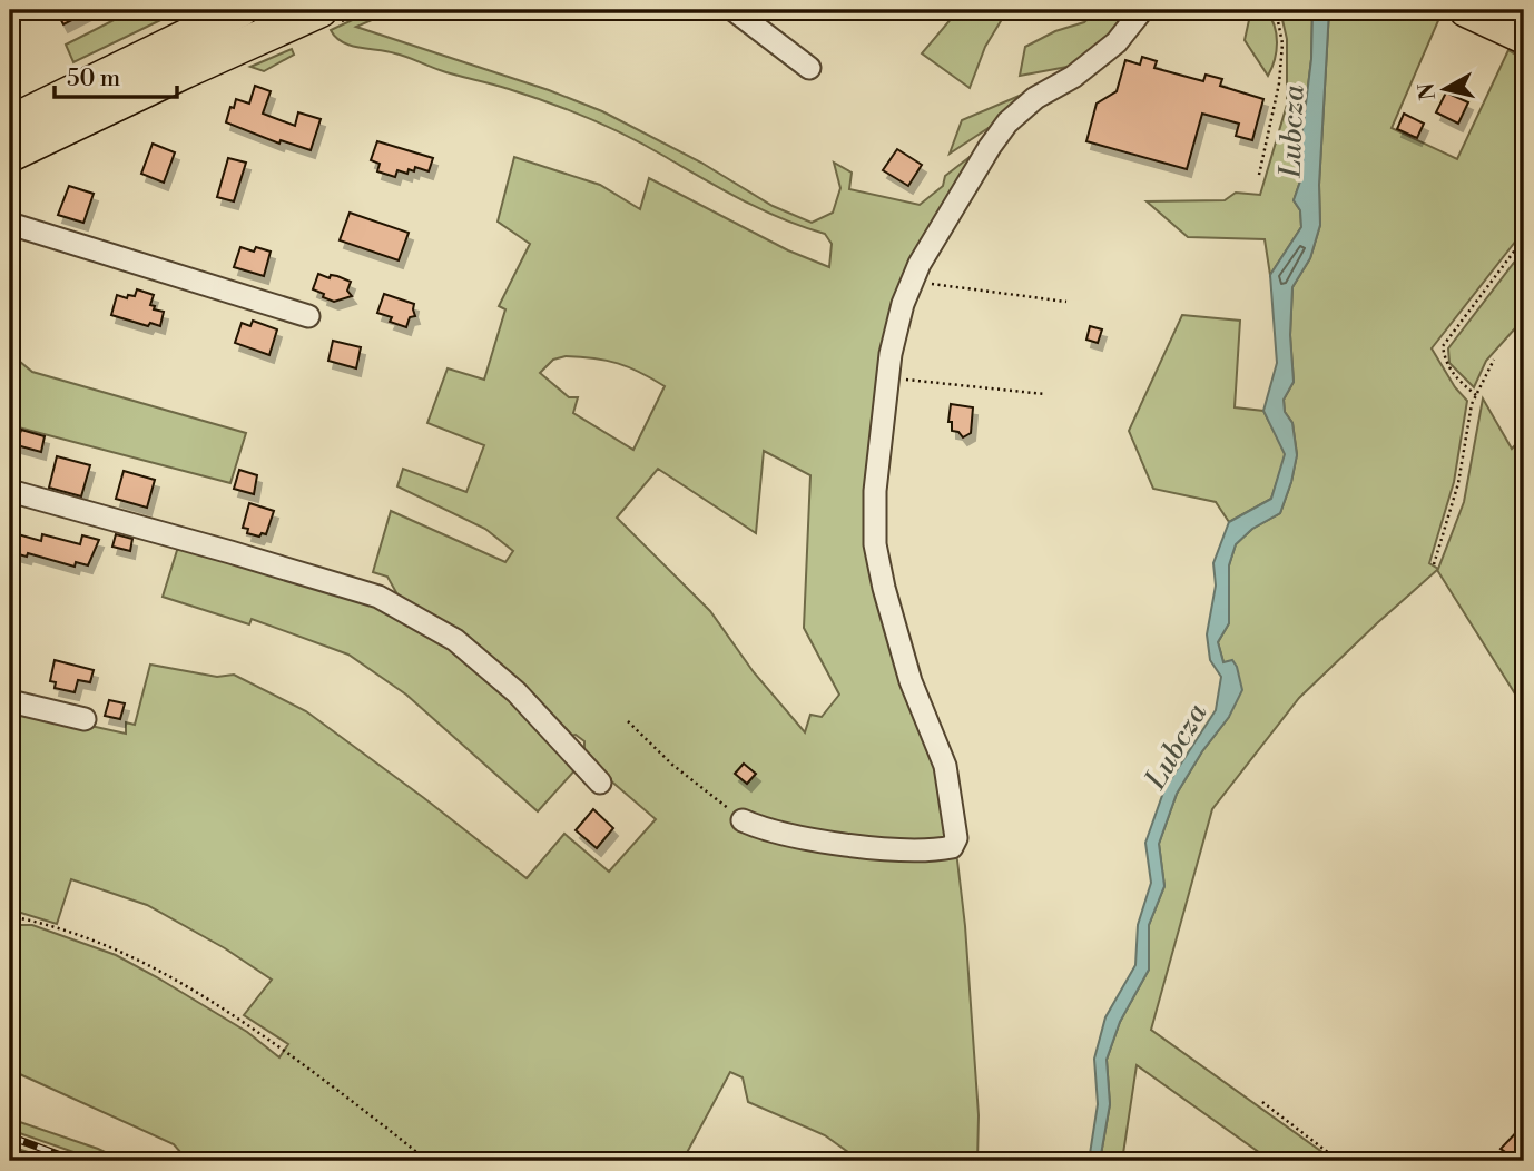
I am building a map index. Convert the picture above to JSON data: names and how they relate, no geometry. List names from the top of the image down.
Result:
{
  "water": ["Lubcza"],
  "scale_bar": "50 m",
  "north": "left"
}
